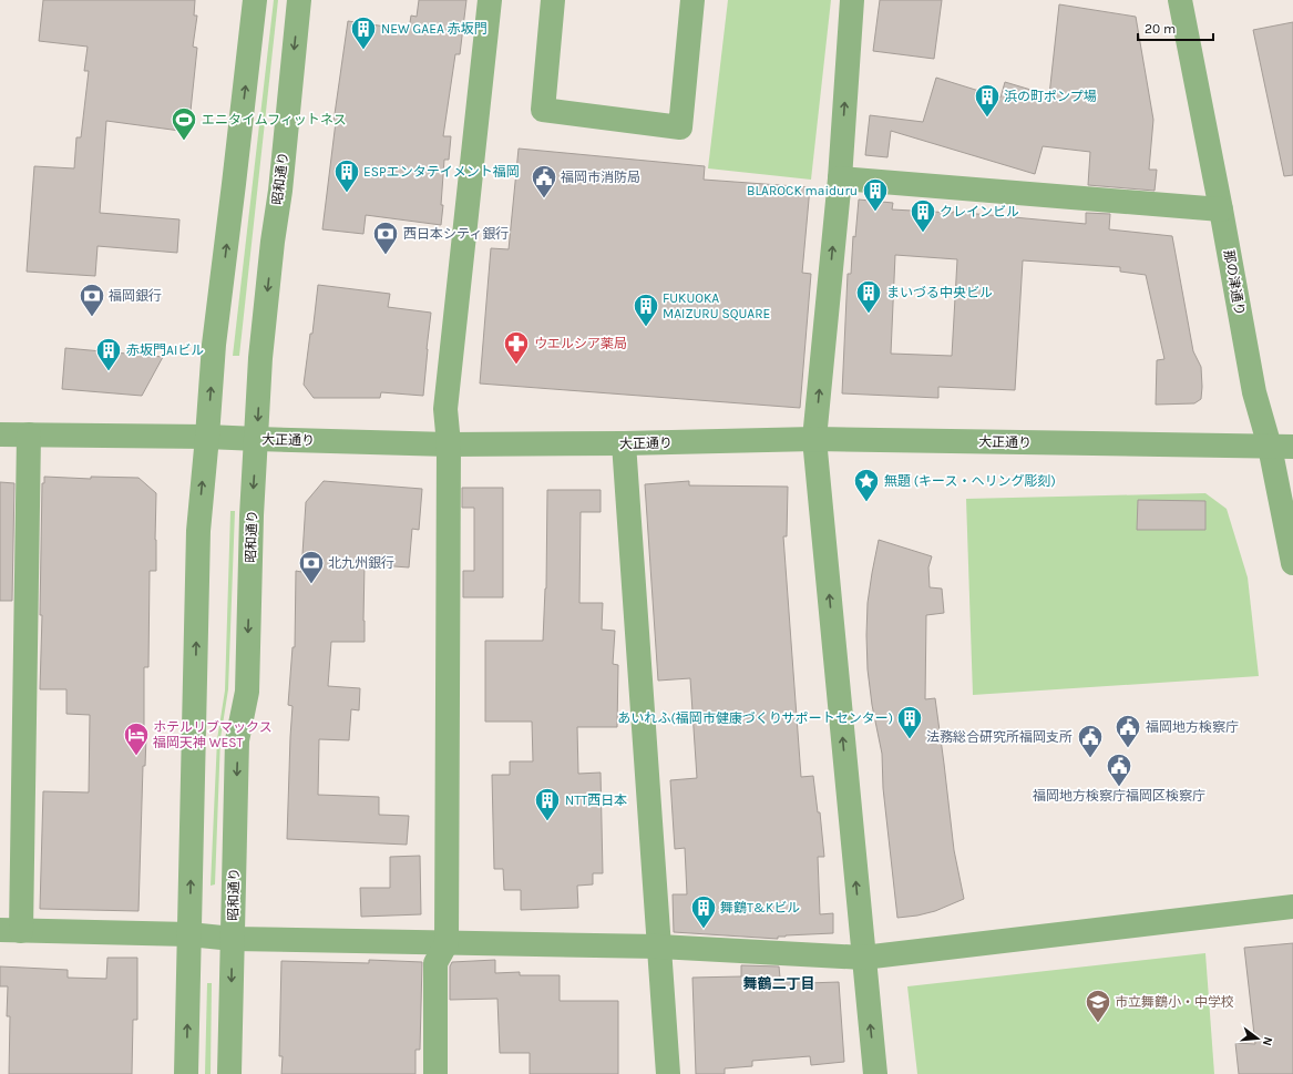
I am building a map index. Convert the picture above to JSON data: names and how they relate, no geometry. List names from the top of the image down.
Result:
{
  "streets": {
    "street": ["昭和通り", "那の津通り", "大正通り"]
  },
  "crossings": [
    ["昭和通り", "大正通り"],
    ["那の津通り", "大正通り"]
  ],
  "districts": ["舞鶴二丁目"],
  "places": {
    "building": [
      "NEW GAEA 赤坂門",
      "浜の町ポンプ場",
      "ESPエンタテイメント福岡",
      "BLAROCK maiduru",
      "クレインビル",
      "まいづる中央ビル",
      "FUKUOKA MAIZURU SQUARE",
      "赤坂門AIビル",
      "あいれふ(福岡市健康づくりサポートセンター)",
      "NTT西日本",
      "舞鶴T&Kビル"
    ],
    "sports": ["エニタイムフィットネス"],
    "public building": [
      "福岡市消防局",
      "福岡地方検察庁",
      "法務総合研究所福岡支所",
      "福岡地方検察庁福岡区検察庁"
    ],
    "bank": ["西日本シティ銀行", "福岡銀行", "北九州銀行"],
    "pharmacy": ["ウエルシア薬局"],
    "place": ["無題 (キース・ヘリング彫刻)"],
    "hotel": ["ホテルリブマックス 福岡天神 WEST"],
    "school or university": ["市立舞鶴小・中学校"]
  },
  "scale_bar": "20 m",
  "north": "right"
}
